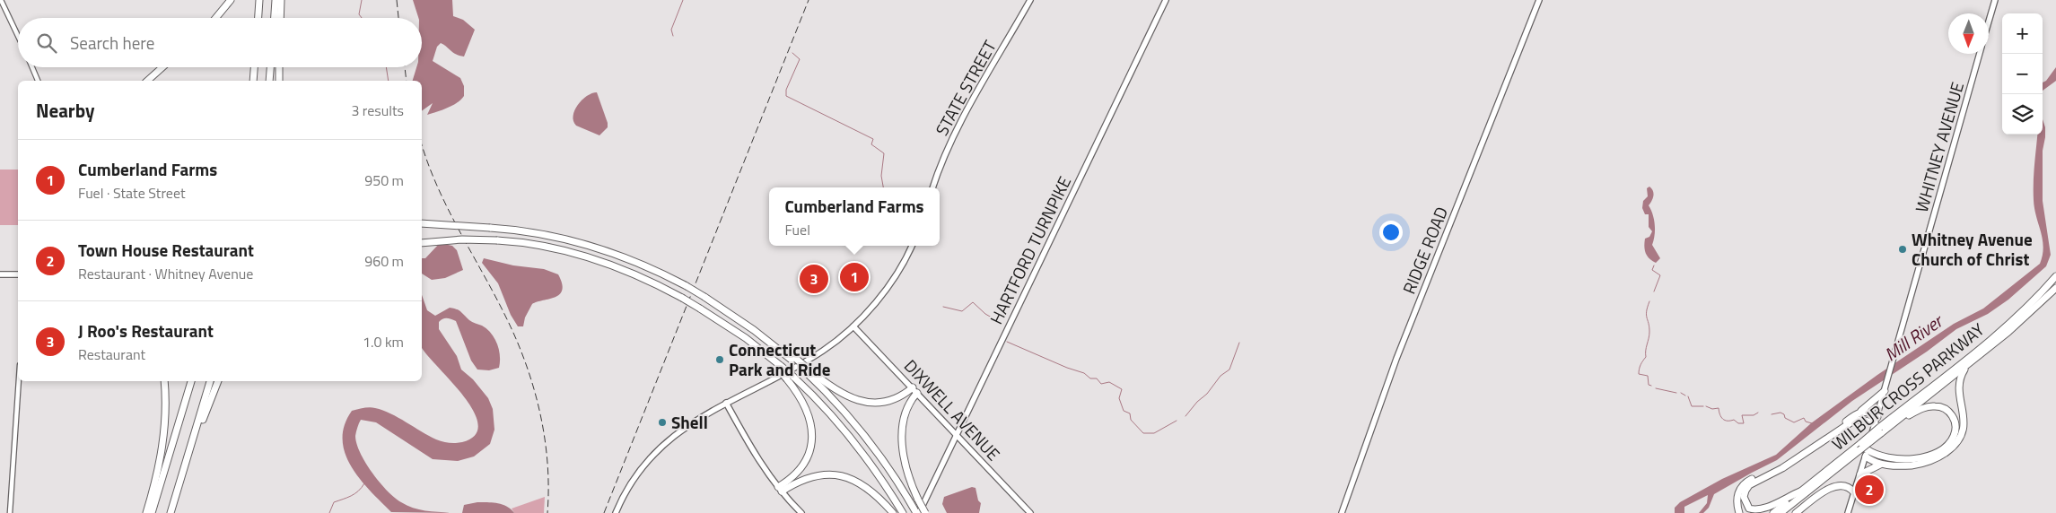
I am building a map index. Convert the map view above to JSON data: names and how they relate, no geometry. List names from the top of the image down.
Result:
{
  "streets": {
    "highway": ["WILBUR CROSS PARKWAY"],
    "main road": [
      "STATE STREET",
      "WHITNEY AVENUE",
      "HARTFORD TURNPIKE",
      "RIDGE ROAD",
      "DIXWELL AVENUE"
    ]
  },
  "crossings": [
    ["WHITNEY AVENUE", "WILBUR CROSS PARKWAY"],
    ["HARTFORD TURNPIKE", "DIXWELL AVENUE"]
  ],
  "water": ["Mill River"],
  "places": ["Whitney Avenue Church of Christ", "Connecticut Park and Ride", "Shell"],
  "north": "bottom",
  "page": {
    "map_buttons": ["+", "−"],
    "search": "Search here",
    "heading": ["Nearby", "3 results"],
    "list": [
      {
        "mark": "1",
        "name": "Cumberland Farms",
        "note": "Fuel · State Street",
        "value": "950 m"
      },
      {
        "mark": "2",
        "name": "Town House Restaurant",
        "note": "Restaurant · Whitney Avenue",
        "value": "960 m"
      },
      {
        "mark": "3",
        "name": "J Roo's Restaurant",
        "note": "Restaurant",
        "value": "1.0 km"
      }
    ],
    "popup": ["Cumberland Farms", "Fuel"],
    "pins": ["1", "3", "2"]
  }
}
